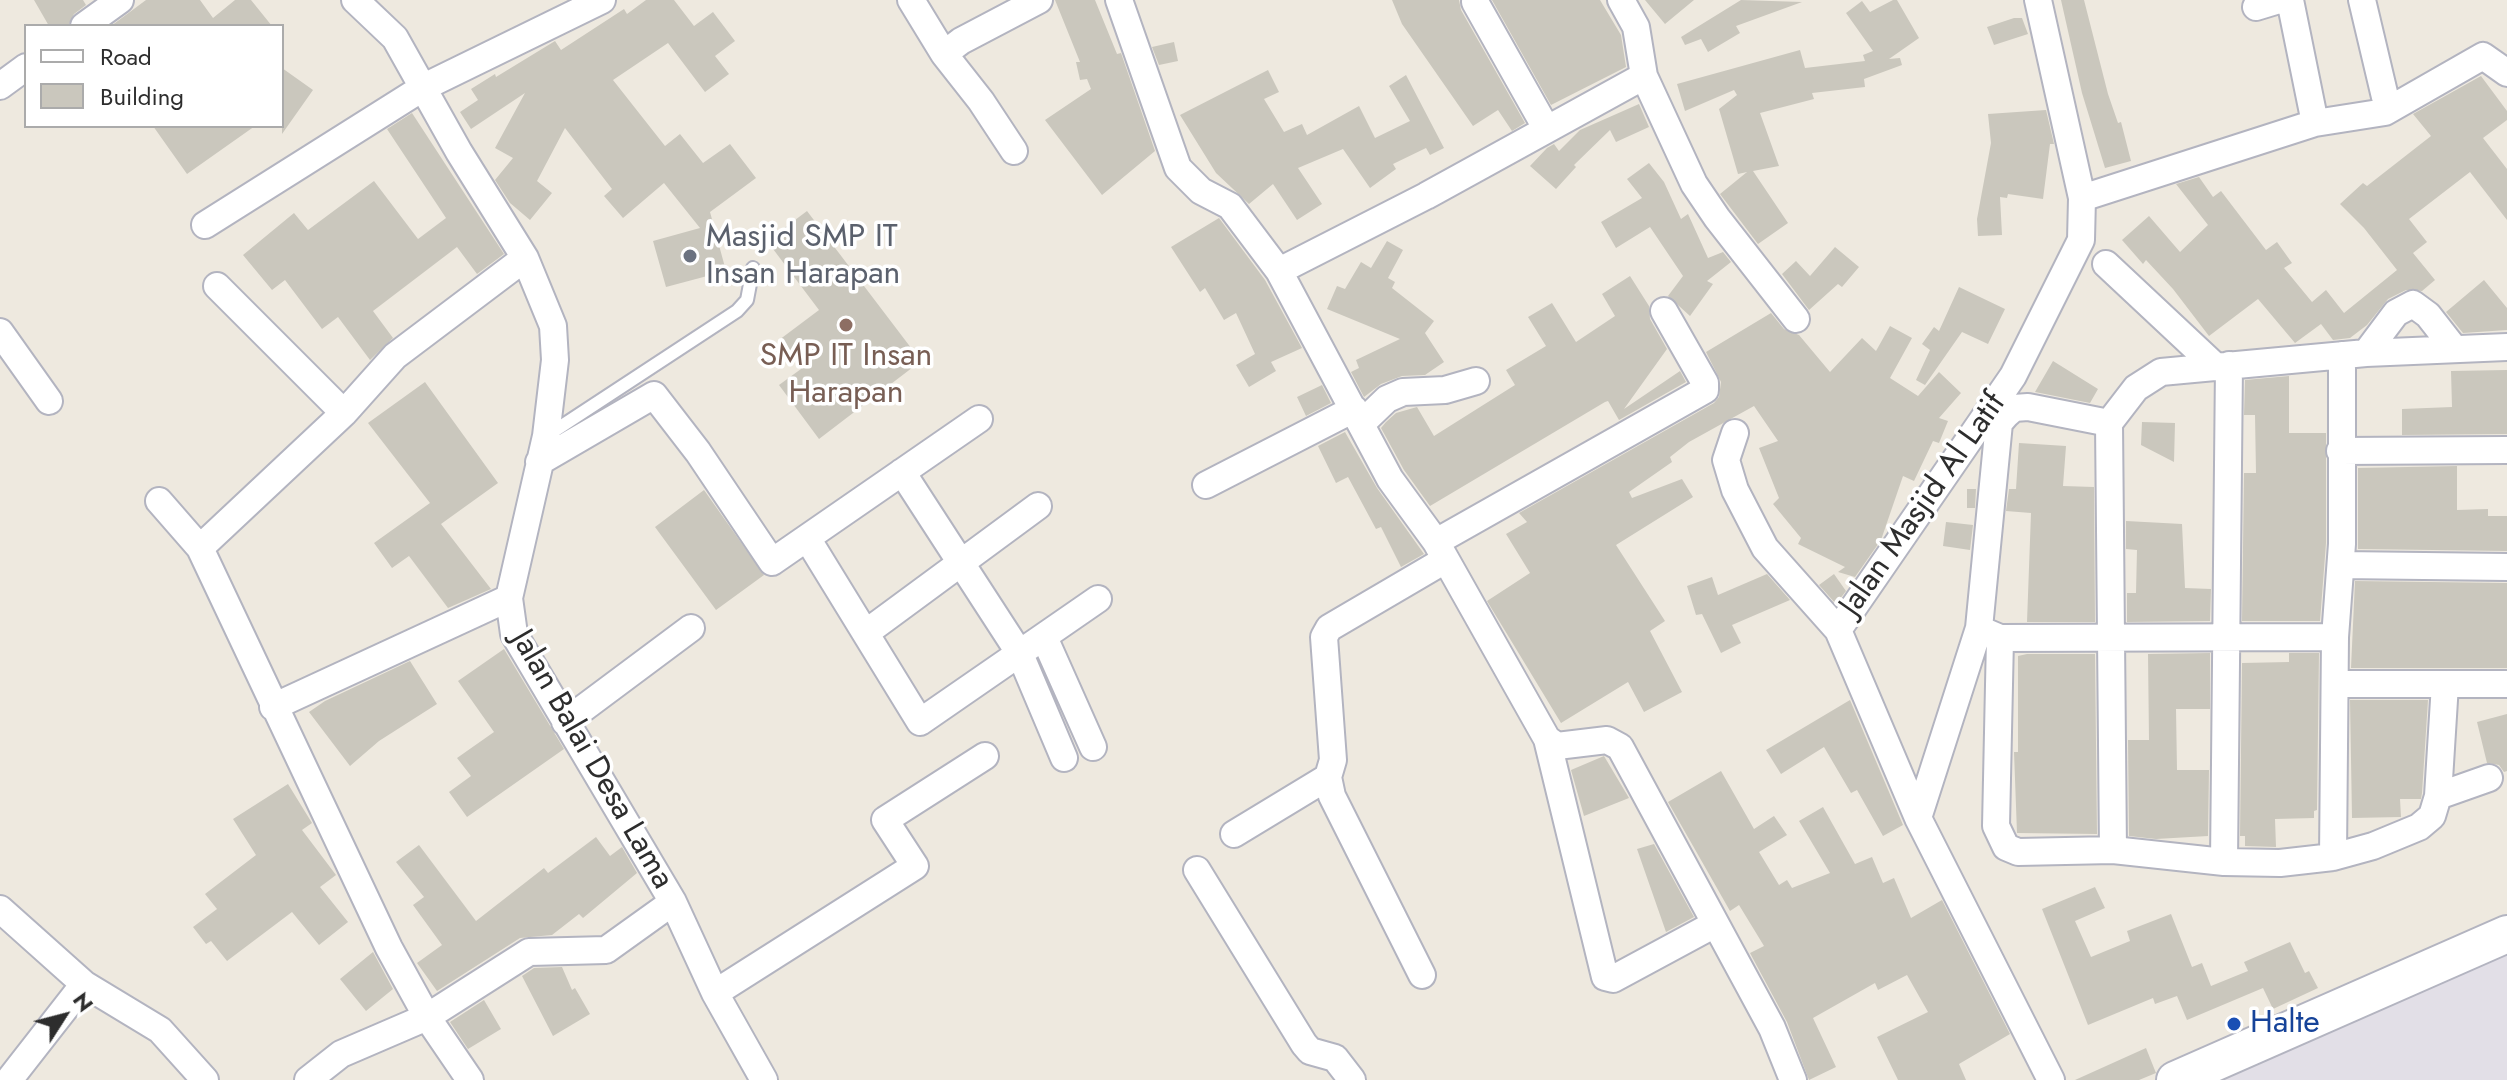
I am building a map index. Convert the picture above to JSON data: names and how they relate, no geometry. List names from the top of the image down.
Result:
{
  "streets": {
    "street": ["Jalan Masjid Al Latif", "Jalan Balai Desa Lama"]
  },
  "places": ["Masjid SMP IT Insan Harapan", "SMP IT Insan Harapan", "Halte"],
  "legend": ["Road", "Building"],
  "north": "top right"
}
